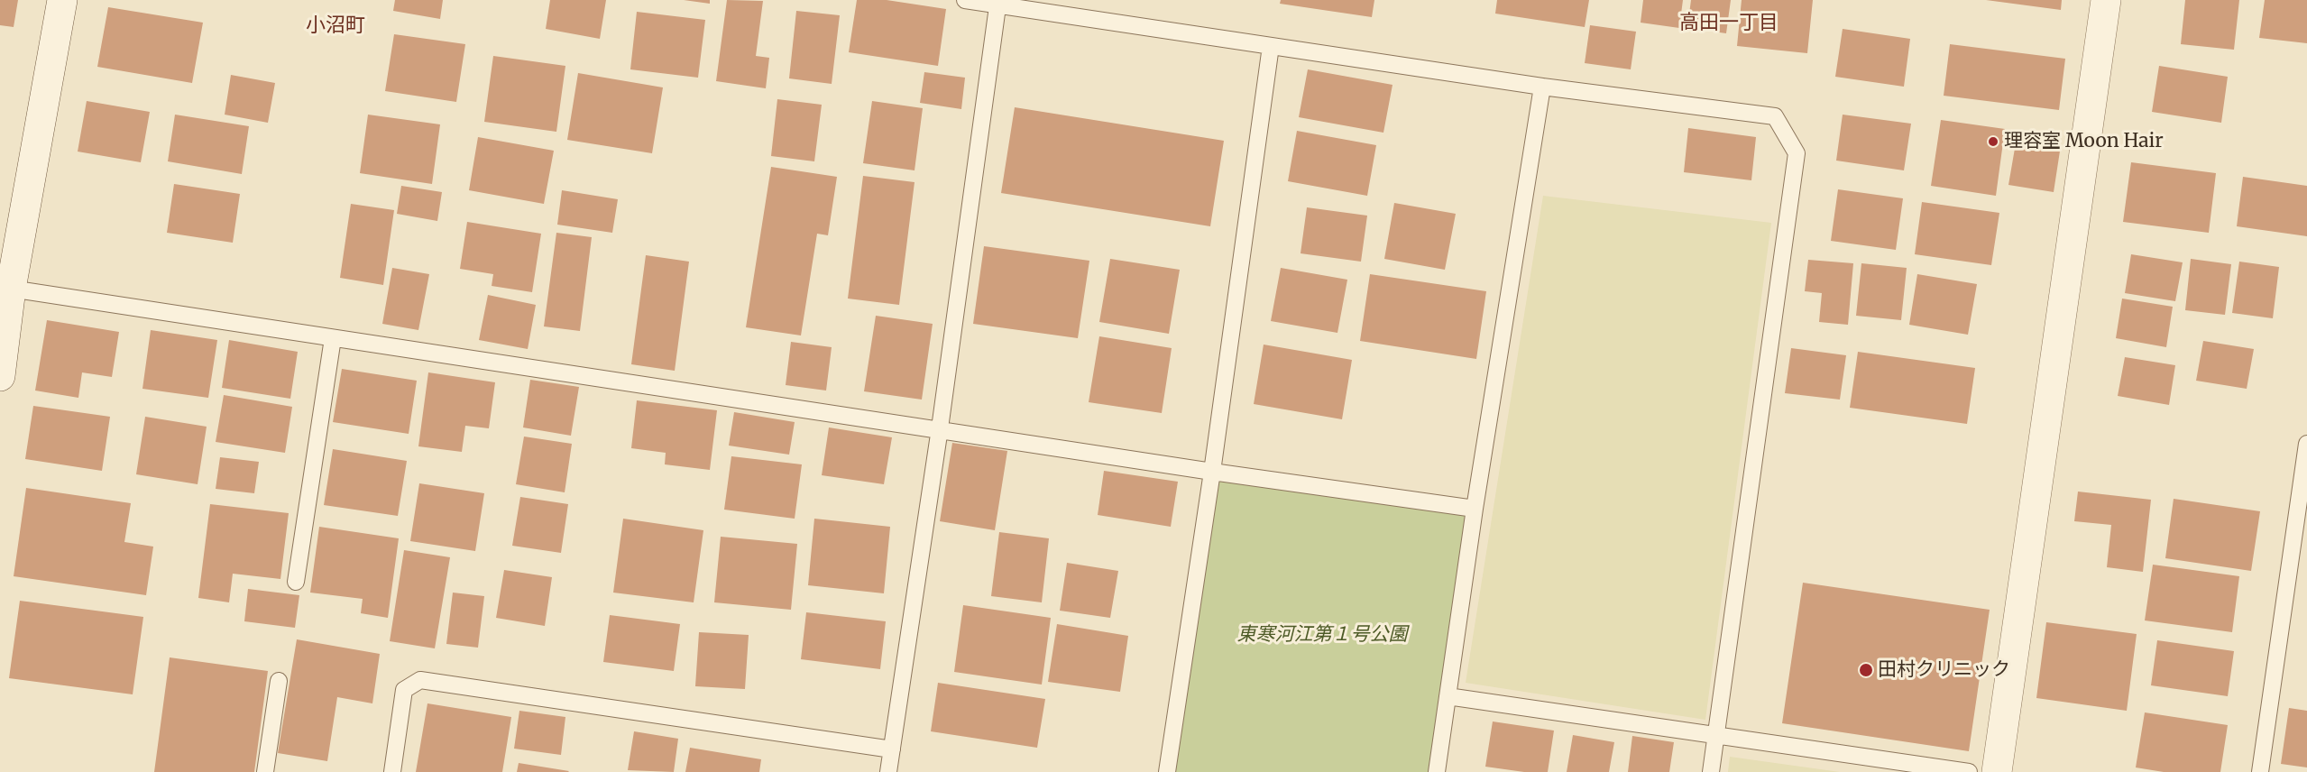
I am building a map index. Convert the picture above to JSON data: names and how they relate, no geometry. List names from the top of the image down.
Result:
{
  "districts": ["高田一丁目", "小沼町"],
  "parks": ["東寒河江第１号公園"],
  "places": ["理容室 Moon Hair", "田村クリニック"]
}
